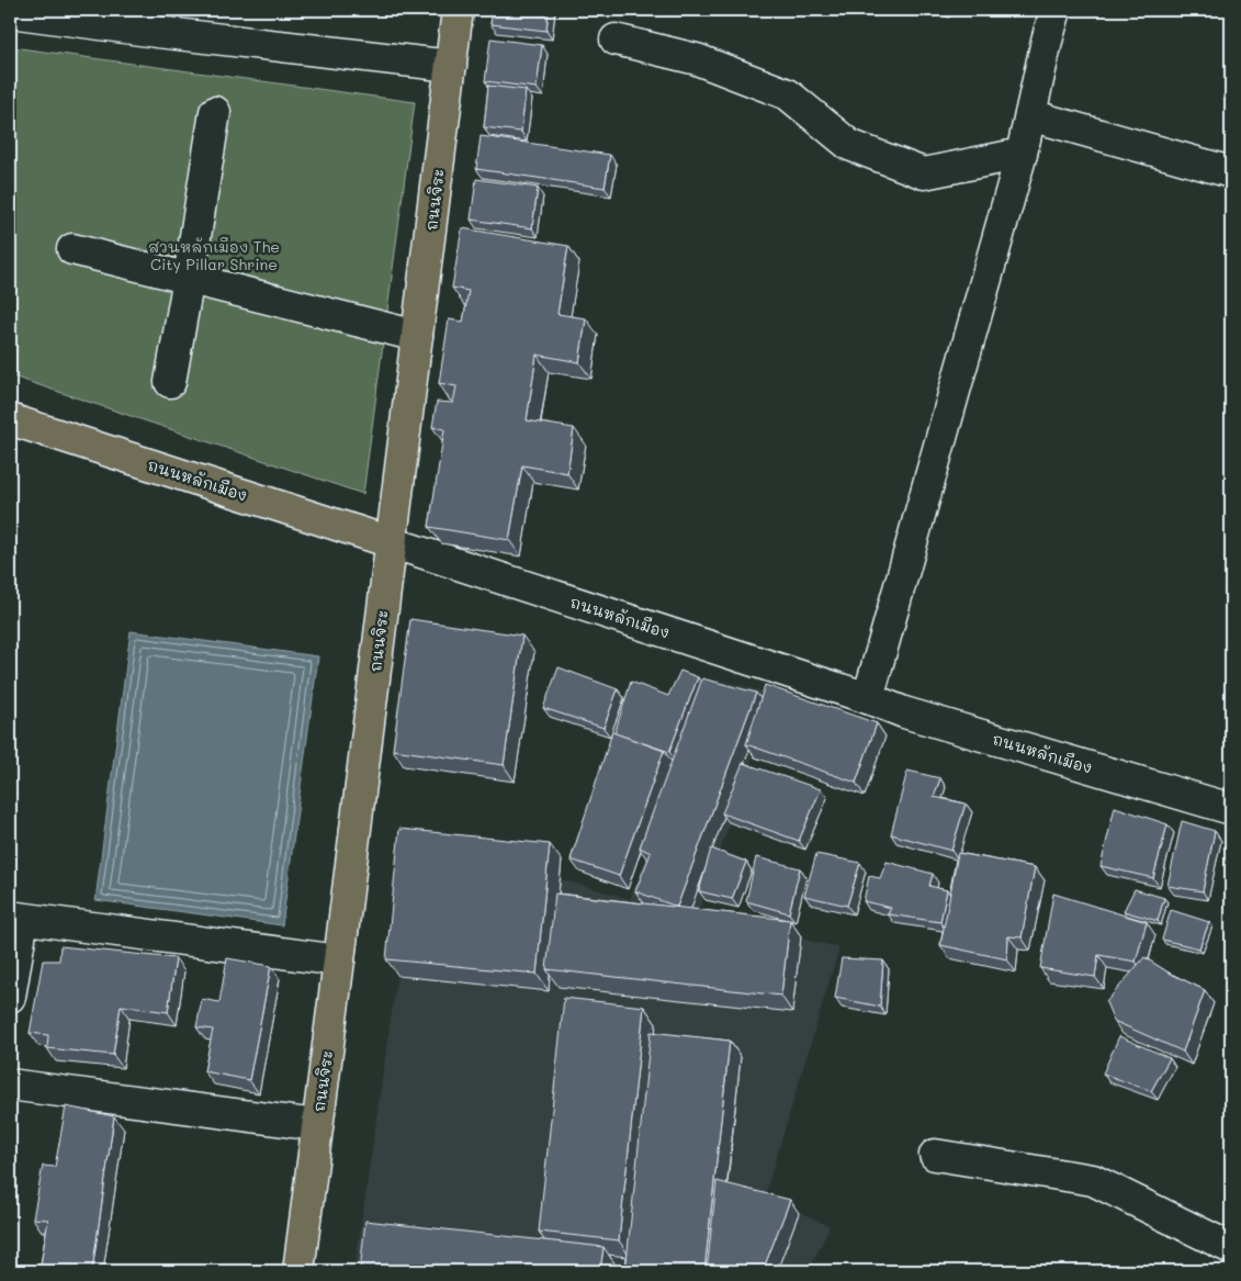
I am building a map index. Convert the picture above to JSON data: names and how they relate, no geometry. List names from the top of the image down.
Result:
{
  "streets": {
    "main road": ["ถนนจิระ", "ถนนหลักเมือง"]
  },
  "crossings": [
    ["ถนนจิระ", "ถนนหลักเมือง"]
  ],
  "parks": ["สวนหลักเมือง The City Pillar Shrine"]
}
